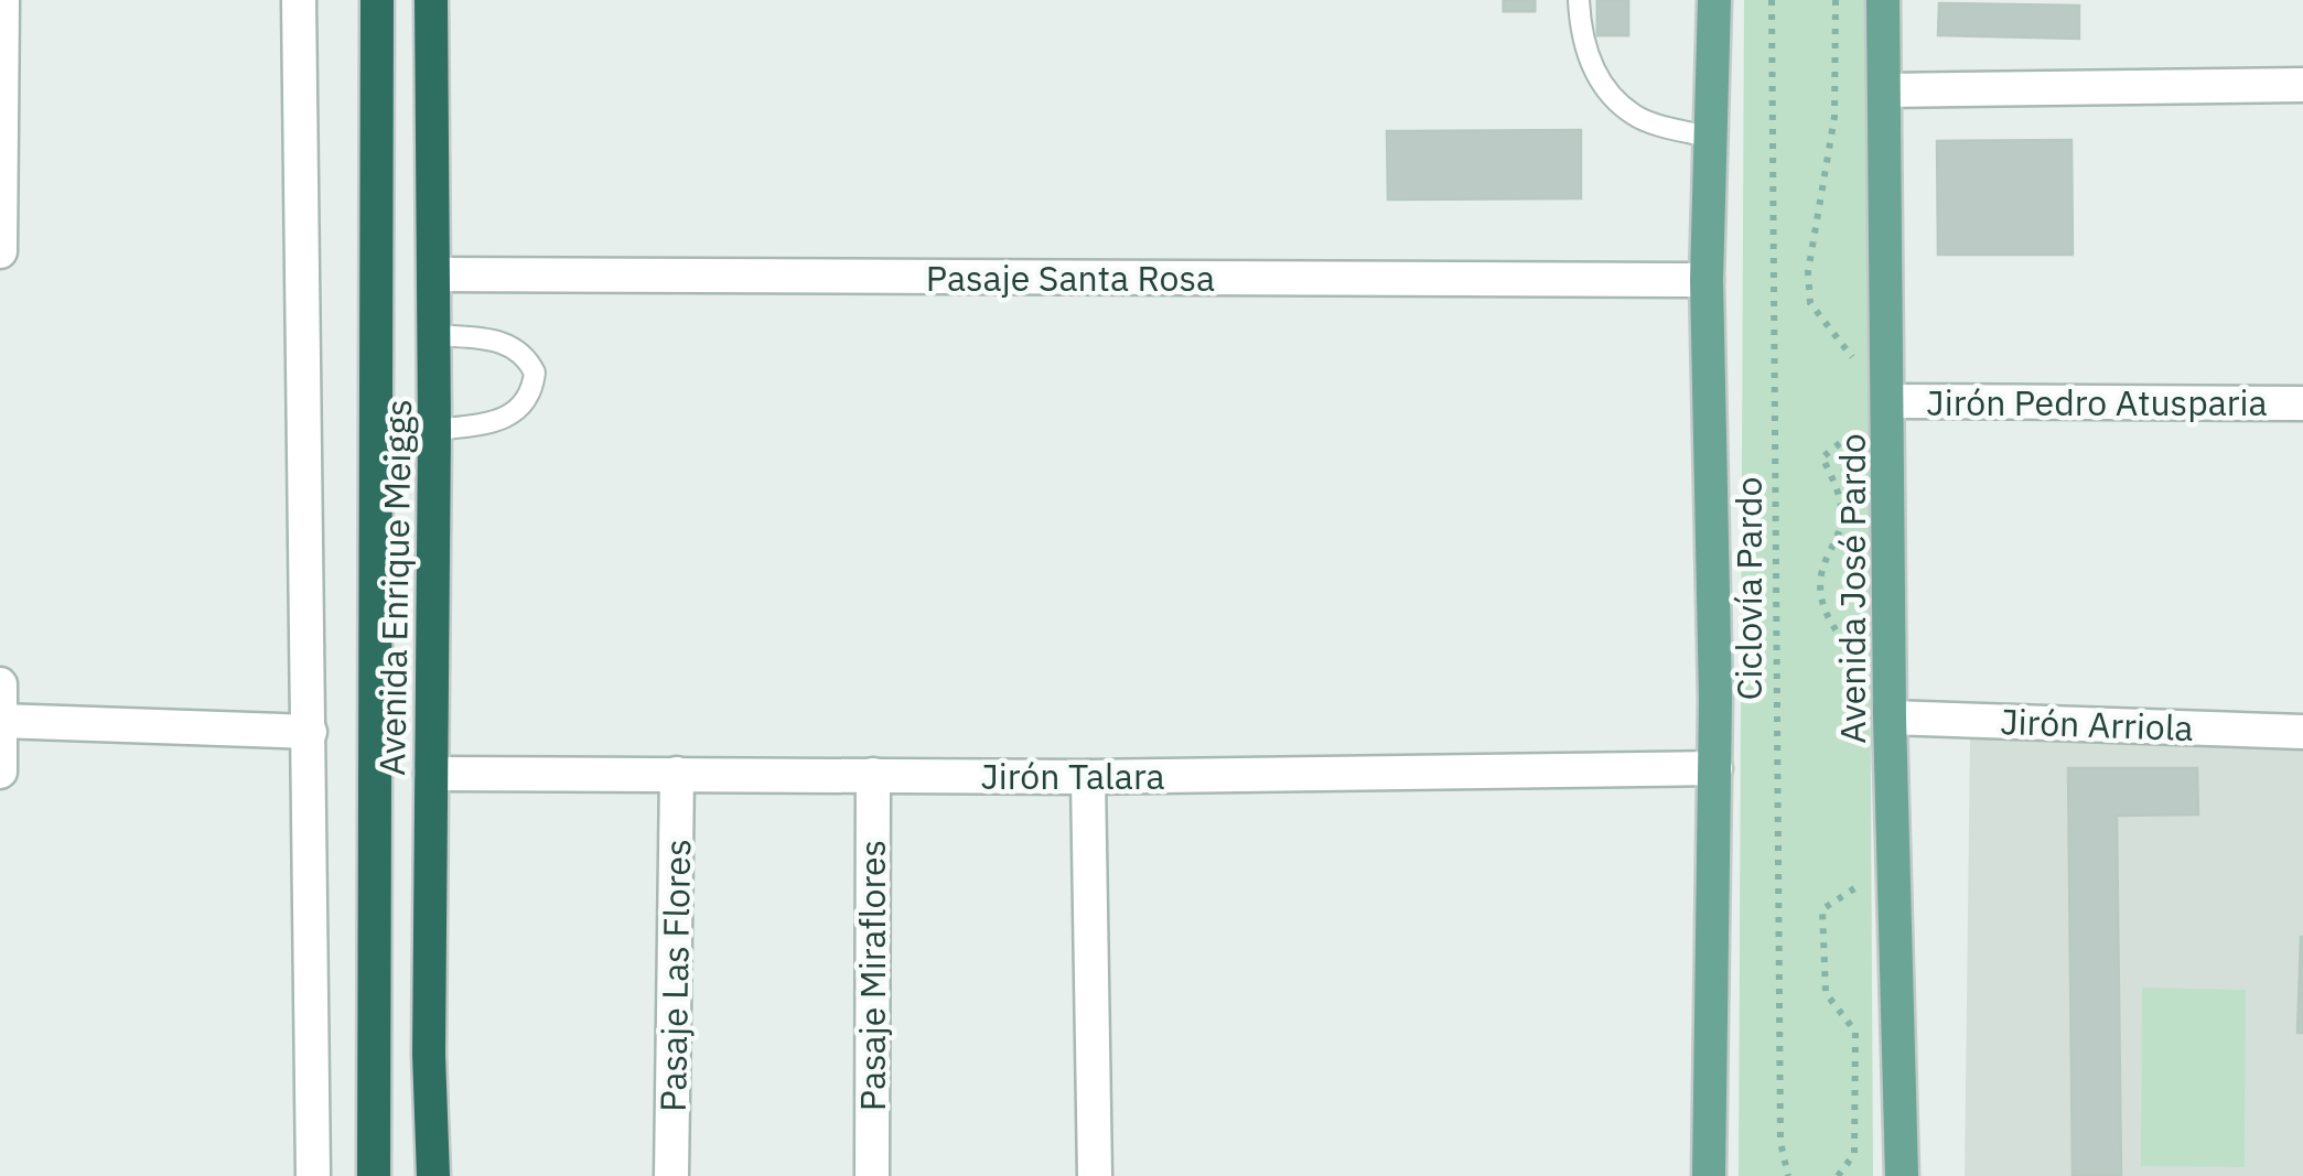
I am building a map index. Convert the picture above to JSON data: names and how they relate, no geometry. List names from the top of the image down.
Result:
{
  "streets": {
    "highway": ["Avenida Enrique Meiggs"],
    "main road": ["Avenida José Pardo"],
    "street": [
      "Pasaje Santa Rosa",
      "Jirón Pedro Atusparia",
      "Jirón Arriola",
      "Jirón Talara",
      "Pasaje Las Flores",
      "Pasaje Miraflores"
    ],
    "path": ["Ciclovía Pardo"]
  },
  "crossings": [
    ["Pasaje Santa Rosa", "Avenida Enrique Meiggs"],
    ["Jirón Pedro Atusparia", "Avenida José Pardo"],
    ["Avenida Enrique Meiggs", "Jirón Talara"],
    ["Avenida José Pardo", "Jirón Arriola"],
    ["Jirón Talara", "Pasaje Las Flores"],
    ["Jirón Talara", "Pasaje Miraflores"]
  ]
}
